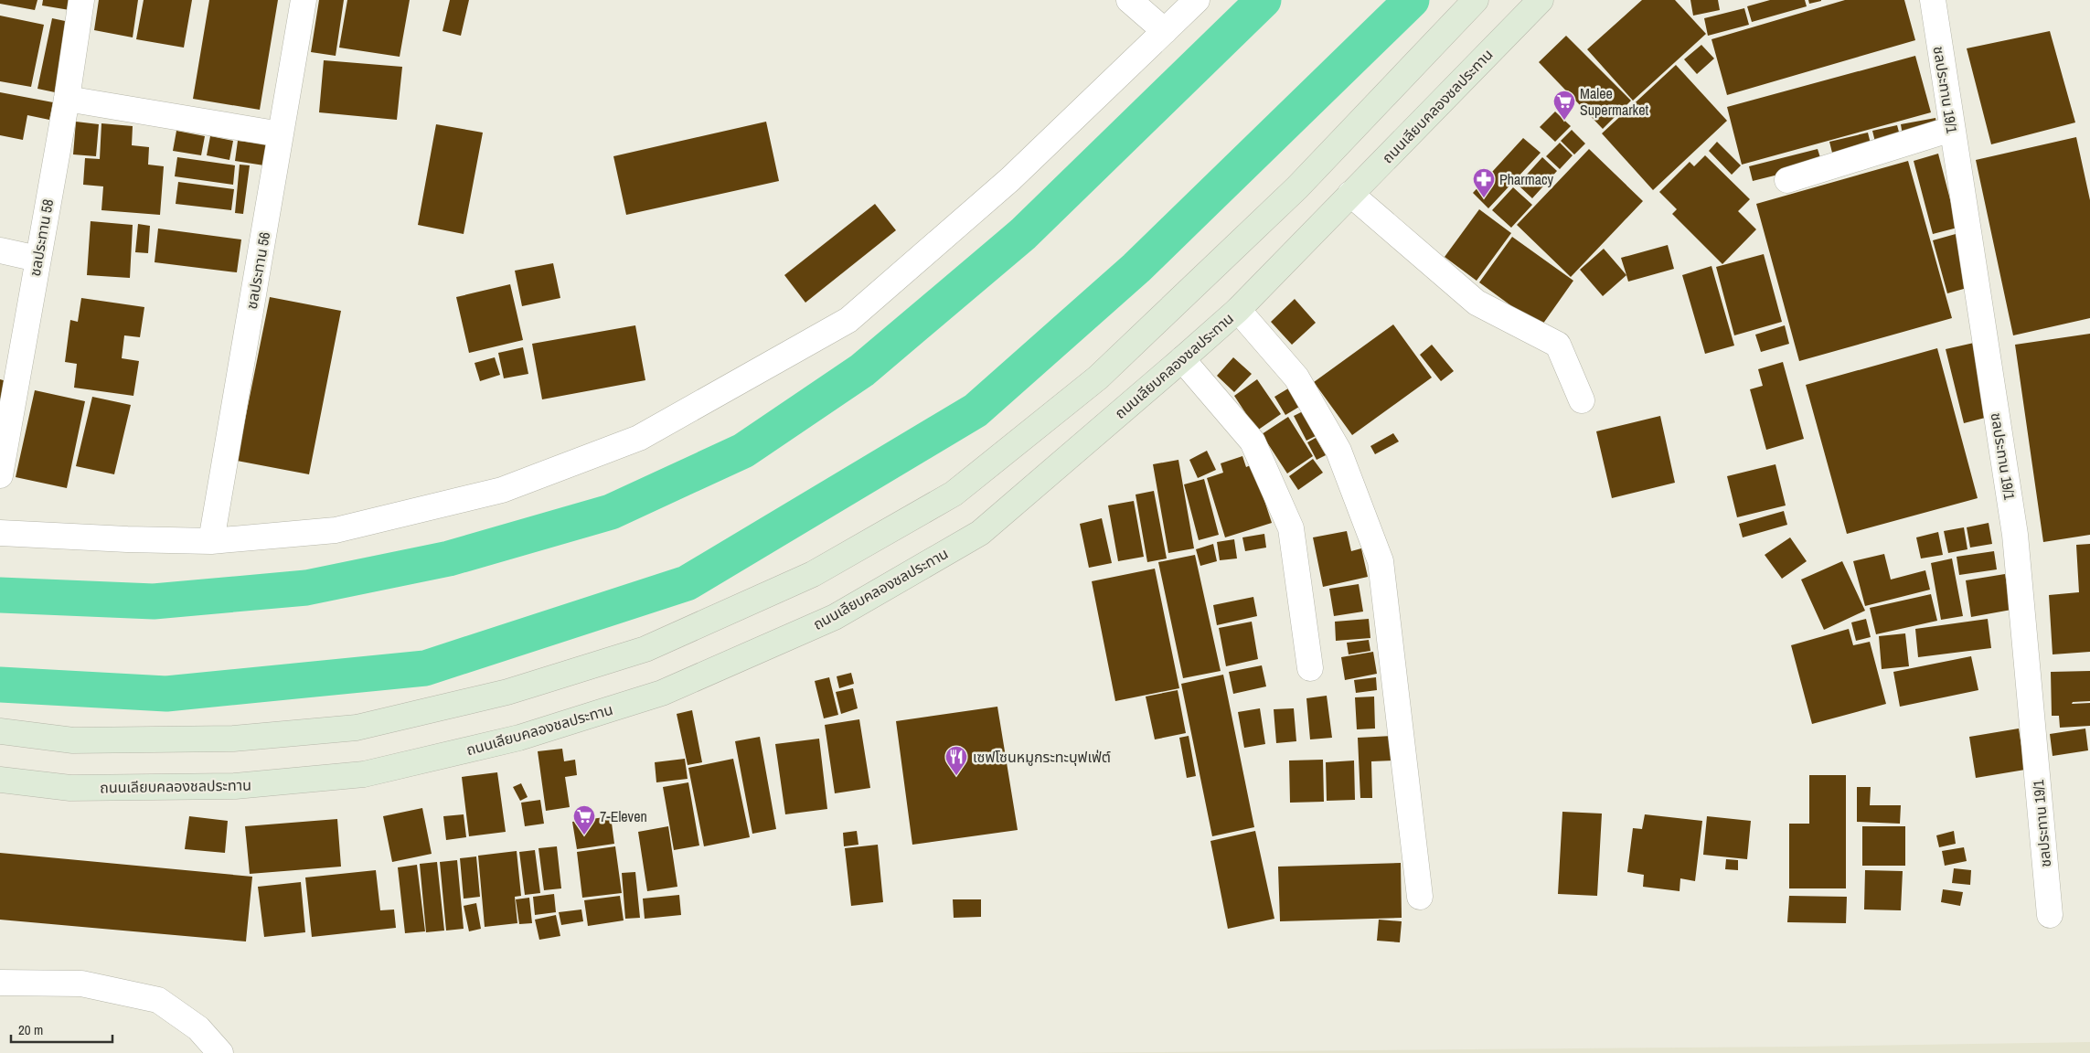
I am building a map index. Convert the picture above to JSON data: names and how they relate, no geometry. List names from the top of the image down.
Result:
{
  "streets": {
    "street": [
      "ชลประทาน 19/1",
      "ถนนเลียบคลองชลประทาน",
      "ชลประทาน 58",
      "ชลประทาน 56"
    ]
  },
  "places": {
    "supermarket": ["Malee Supermarket", "7-Eleven"],
    "pharmacy": ["Pharmacy"],
    "restaurant": ["เซฟโซนหมูกระทะบุฟเฟ่ต์"]
  },
  "scale_bar": "20 m"
}
